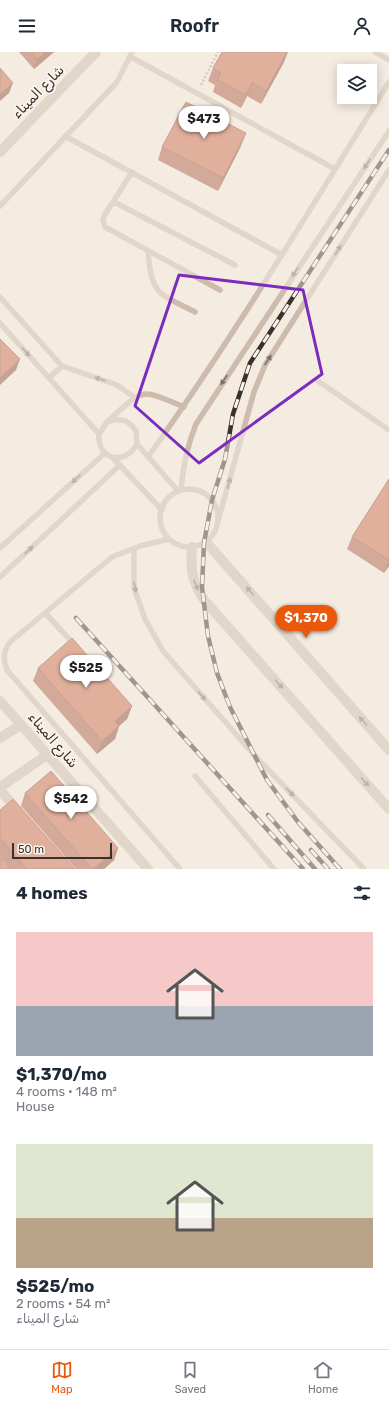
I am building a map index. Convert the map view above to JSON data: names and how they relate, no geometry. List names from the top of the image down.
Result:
{
  "streets": {
    "street": ["شارع الميناء"]
  },
  "scale_bar": "50 m",
  "page": {
    "header": "Roofr",
    "price": [
      "$473",
      "$1,370",
      "$525",
      "$542"
    ],
    "scale": "50 m",
    "heading": "4 homes",
    "list": [
      {
        "name": "$1,370/mo",
        "note": "4 rooms · 148 m² · House"
      },
      {
        "name": "$525/mo",
        "note": "2 rooms · 54 m² · شارع الميناء"
      }
    ],
    "tabs": ["Map", "Saved", "Home"]
  }
}
